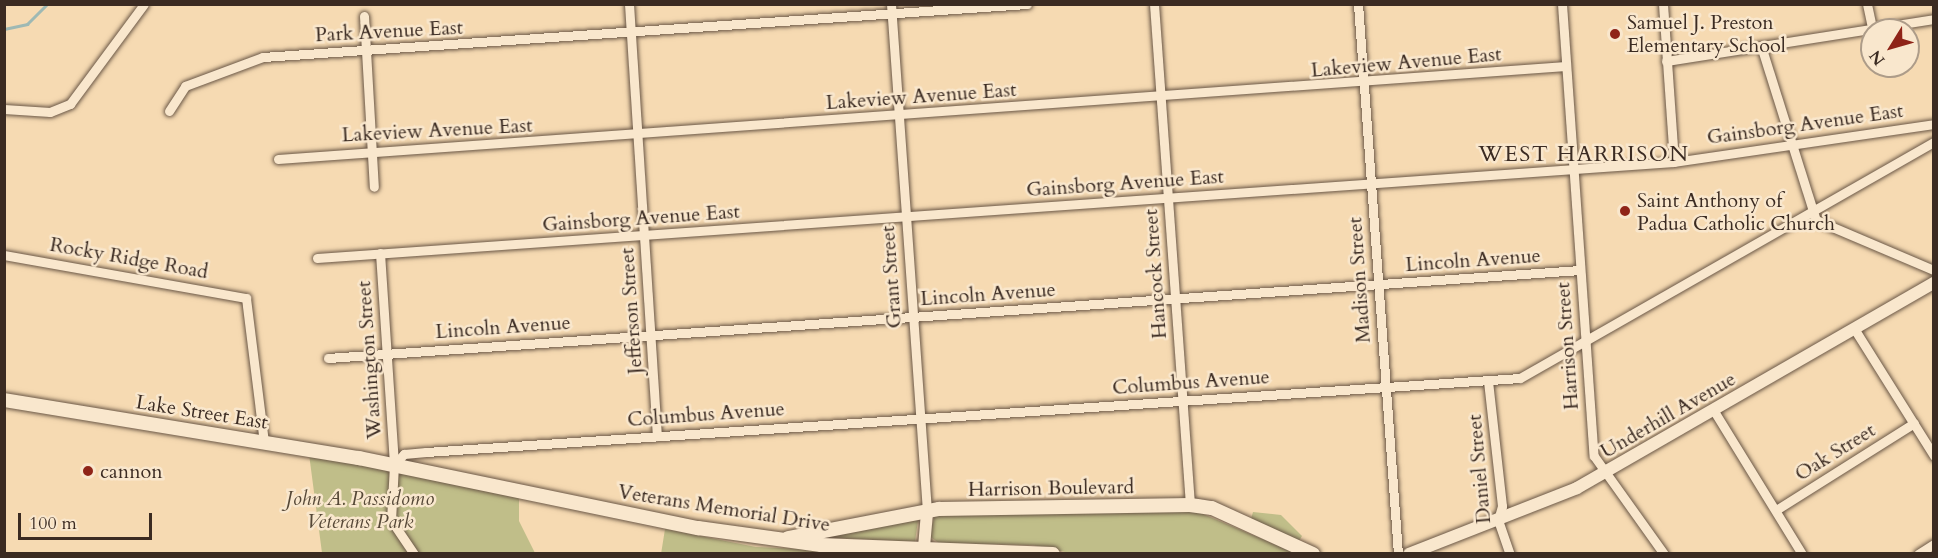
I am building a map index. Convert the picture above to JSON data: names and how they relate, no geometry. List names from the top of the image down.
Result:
{
  "streets": {
    "main road": ["Lake Street East", "Harrison Boulevard", "Veterans Memorial Drive"],
    "street": [
      "Park Avenue East",
      "Lakeview Avenue East",
      "Gainsborg Avenue East",
      "Rocky Ridge Road",
      "Lincoln Avenue",
      "Hancock Street",
      "Grant Street",
      "Madison Street",
      "Jefferson Street",
      "Harrison Street",
      "Washington Street",
      "Columbus Avenue",
      "Underhill Avenue",
      "Oak Street",
      "Daniel Street"
    ]
  },
  "crossings": [
    ["Park Avenue East", "Grant Street"],
    ["Park Avenue East", "Jefferson Street"],
    ["Lakeview Avenue East", "Hancock Street"],
    ["Lakeview Avenue East", "Grant Street"],
    ["Lakeview Avenue East", "Madison Street"],
    ["Lakeview Avenue East", "Jefferson Street"],
    ["Lakeview Avenue East", "Harrison Street"],
    ["Gainsborg Avenue East", "Hancock Street"],
    ["Gainsborg Avenue East", "Grant Street"],
    ["Gainsborg Avenue East", "Madison Street"],
    ["Gainsborg Avenue East", "Jefferson Street"],
    ["Gainsborg Avenue East", "Harrison Street"],
    ["Gainsborg Avenue East", "Washington Street"],
    ["Rocky Ridge Road", "Lake Street East"],
    ["Lincoln Avenue", "Hancock Street"],
    ["Lincoln Avenue", "Grant Street"],
    ["Lincoln Avenue", "Madison Street"],
    ["Lincoln Avenue", "Jefferson Street"],
    ["Lincoln Avenue", "Harrison Street"],
    ["Lincoln Avenue", "Washington Street"],
    ["Hancock Street", "Columbus Avenue"],
    ["Hancock Street", "Harrison Boulevard"],
    ["Grant Street", "Columbus Avenue"],
    ["Grant Street", "Harrison Boulevard"],
    ["Grant Street", "Veterans Memorial Drive"],
    ["Madison Street", "Columbus Avenue"],
    ["Jefferson Street", "Columbus Avenue"],
    ["Harrison Street", "Columbus Avenue"],
    ["Harrison Street", "Underhill Avenue"],
    ["Washington Street", "Columbus Avenue"],
    ["Washington Street", "Lake Street East"],
    ["Washington Street", "Veterans Memorial Drive"],
    ["Columbus Avenue", "Lake Street East"],
    ["Columbus Avenue", "Daniel Street"],
    ["Columbus Avenue", "Veterans Memorial Drive"],
    ["Lake Street East", "Veterans Memorial Drive"],
    ["Underhill Avenue", "Daniel Street"],
    ["Harrison Boulevard", "Veterans Memorial Drive"]
  ],
  "districts": ["WEST HARRISON"],
  "parks": ["John A. Passidomo Veterans Park"],
  "places": ["Samuel J. Preston Elementary School", "Saint Anthony of Padua Catholic Church", "cannon"],
  "scale_bar": "100 m",
  "north": "bottom left"
}
